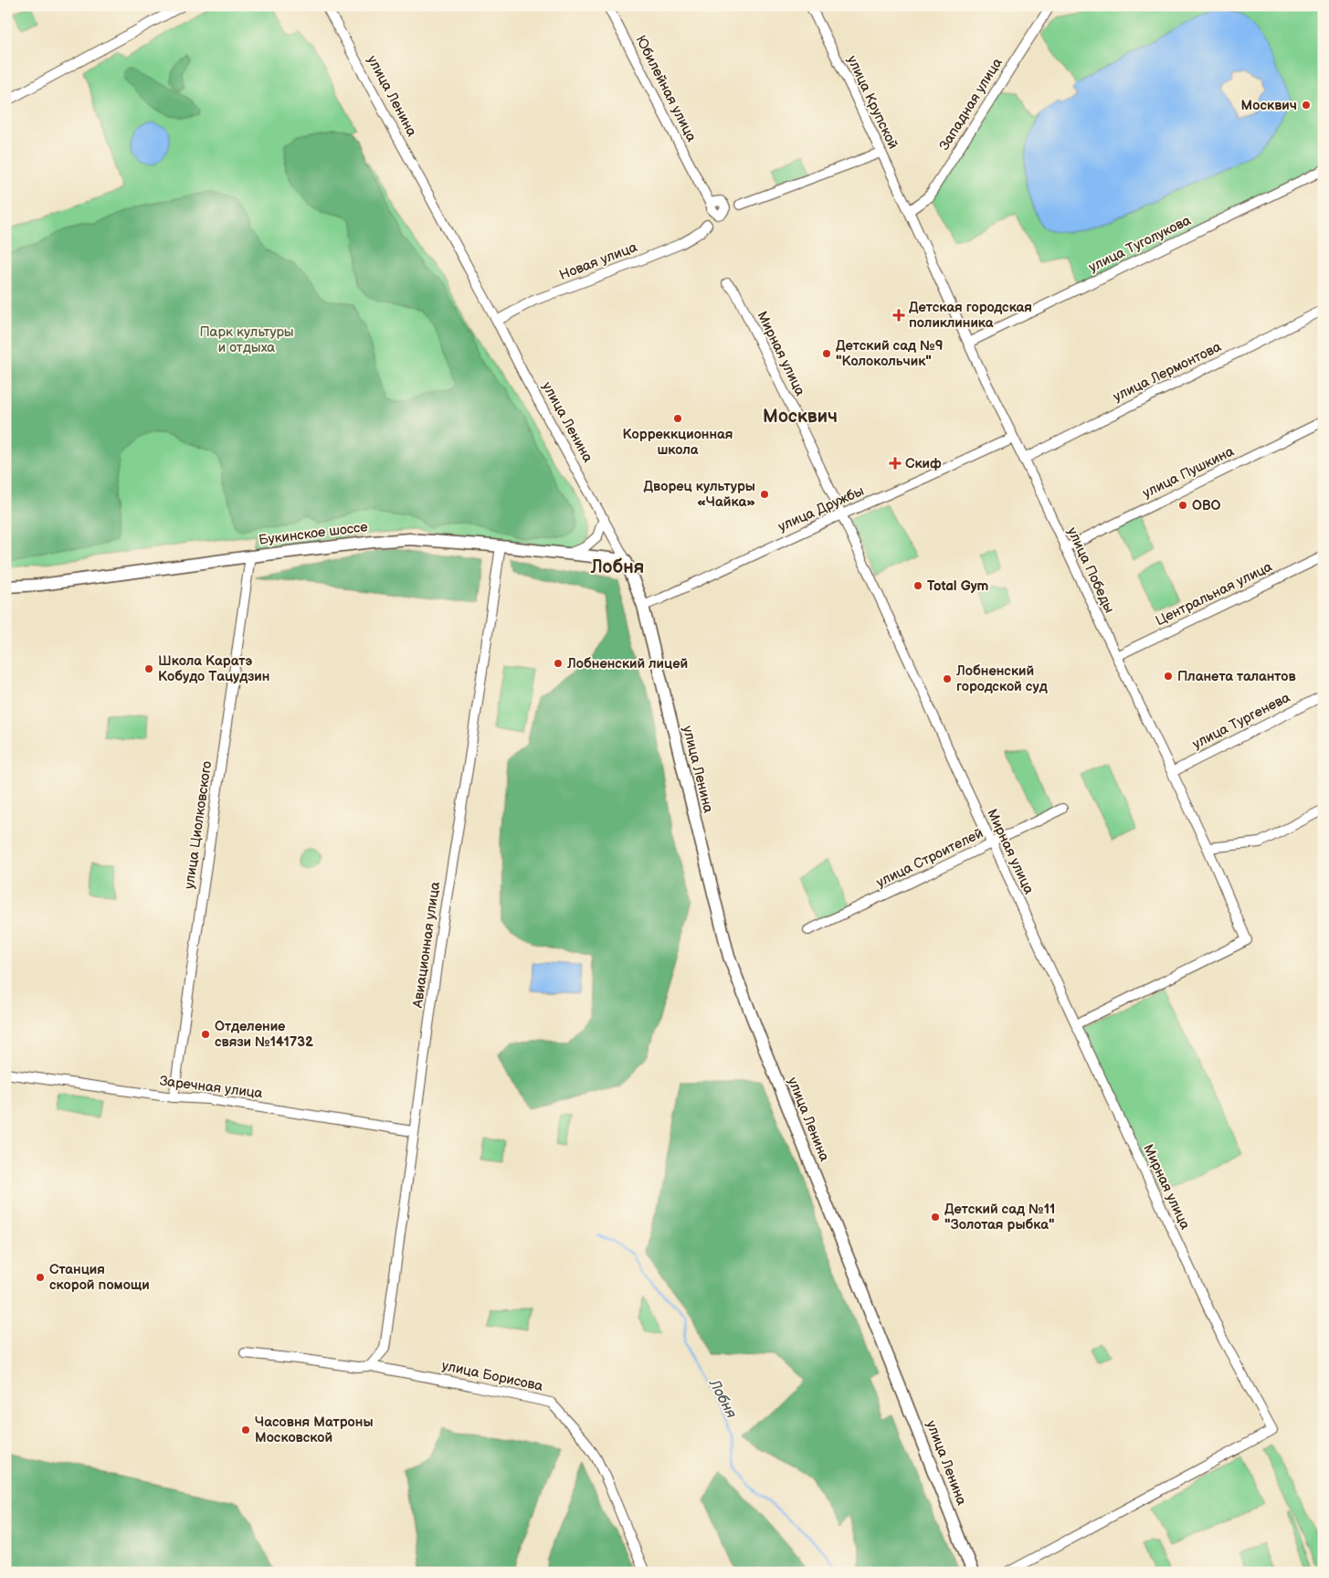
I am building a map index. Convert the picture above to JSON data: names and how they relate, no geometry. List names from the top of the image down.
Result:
{
  "streets": {
    "main road": ["улица Ленина", "Букинское шоссе"],
    "street": [
      "Юбилейная улица",
      "улица Крупской",
      "Западная улица",
      "улица Туголукова",
      "Новая улица",
      "Мирная улица",
      "улица Лермонтова",
      "улица Пушкина",
      "улица Дружбы",
      "улица Победы",
      "Центральная улица",
      "улица Тургенева",
      "улица Циолковского",
      "улица Строителей",
      "Авиационная улица",
      "Заречная улица",
      "улица Борисова"
    ]
  },
  "crossings": [
    ["Юбилейная улица", "Новая улица"],
    ["улица Ленина", "Новая улица"],
    ["улица Ленина", "улица Дружбы"],
    ["улица Ленина", "Букинское шоссе"],
    ["улица Крупской", "Западная улица"],
    ["улица Крупской", "улица Победы"],
    ["Западная улица", "улица Победы"],
    ["улица Туголукова", "улица Победы"],
    ["Мирная улица", "улица Дружбы"],
    ["Мирная улица", "улица Победы"],
    ["Мирная улица", "улица Строителей"],
    ["улица Лермонтова", "улица Победы"],
    ["улица Пушкина", "улица Победы"],
    ["улица Дружбы", "улица Победы"],
    ["Букинское шоссе", "улица Циолковского"],
    ["Букинское шоссе", "Авиационная улица"],
    ["улица Победы", "Центральная улица"],
    ["улица Победы", "улица Тургенева"],
    ["улица Циолковского", "Заречная улица"],
    ["Авиационная улица", "Заречная улица"],
    ["Авиационная улица", "улица Борисова"]
  ],
  "districts": ["Москвич", "Лобня"],
  "water": ["Лобня"],
  "parks": ["Парк культуры и отдыха"],
  "places": {
    "other": [
      "Москвич",
      "Детский сад №9 \"Колокольчик\"",
      "Корреккционная школа",
      "Дворец культуры «Чайка»",
      "ОВО",
      "Total Gym",
      "Лобненский лицей",
      "Школа Каратэ Кобудо Тацудзин",
      "Планета талантов",
      "Лобненский городской суд",
      "Отделение связи №141732",
      "Детский сад №11 \"Золотая рыбка\"",
      "Станция скорой помощи",
      "Часовня Матроны Московской"
    ],
    "health": ["Детская городская поликлиника", "Скиф"]
  }
}
